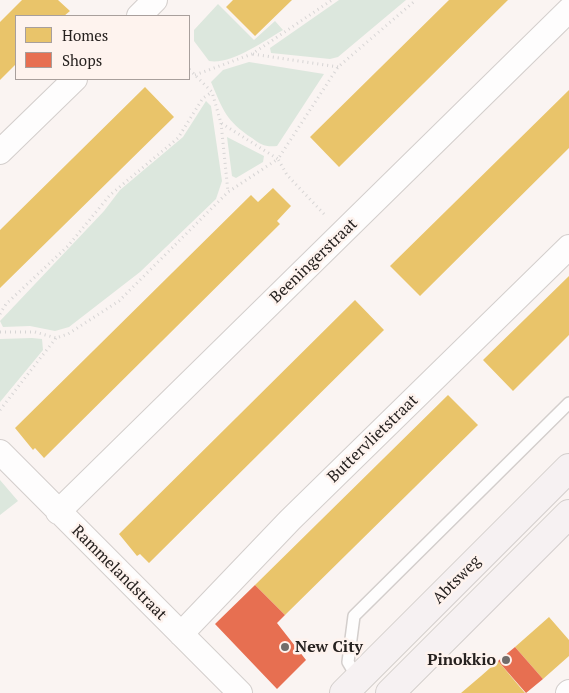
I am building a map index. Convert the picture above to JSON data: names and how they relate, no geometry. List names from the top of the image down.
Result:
{
  "streets": {
    "street": [
      "Beeningerstraat",
      "Buttervlietstraat",
      "Rammelandstraat",
      "Abtsweg"
    ]
  },
  "crossings": [
    ["Beeningerstraat", "Rammelandstraat"],
    ["Buttervlietstraat", "Rammelandstraat"]
  ],
  "places": ["New City", "Pinokkio"],
  "legend": ["Homes", "Shops"]
}
